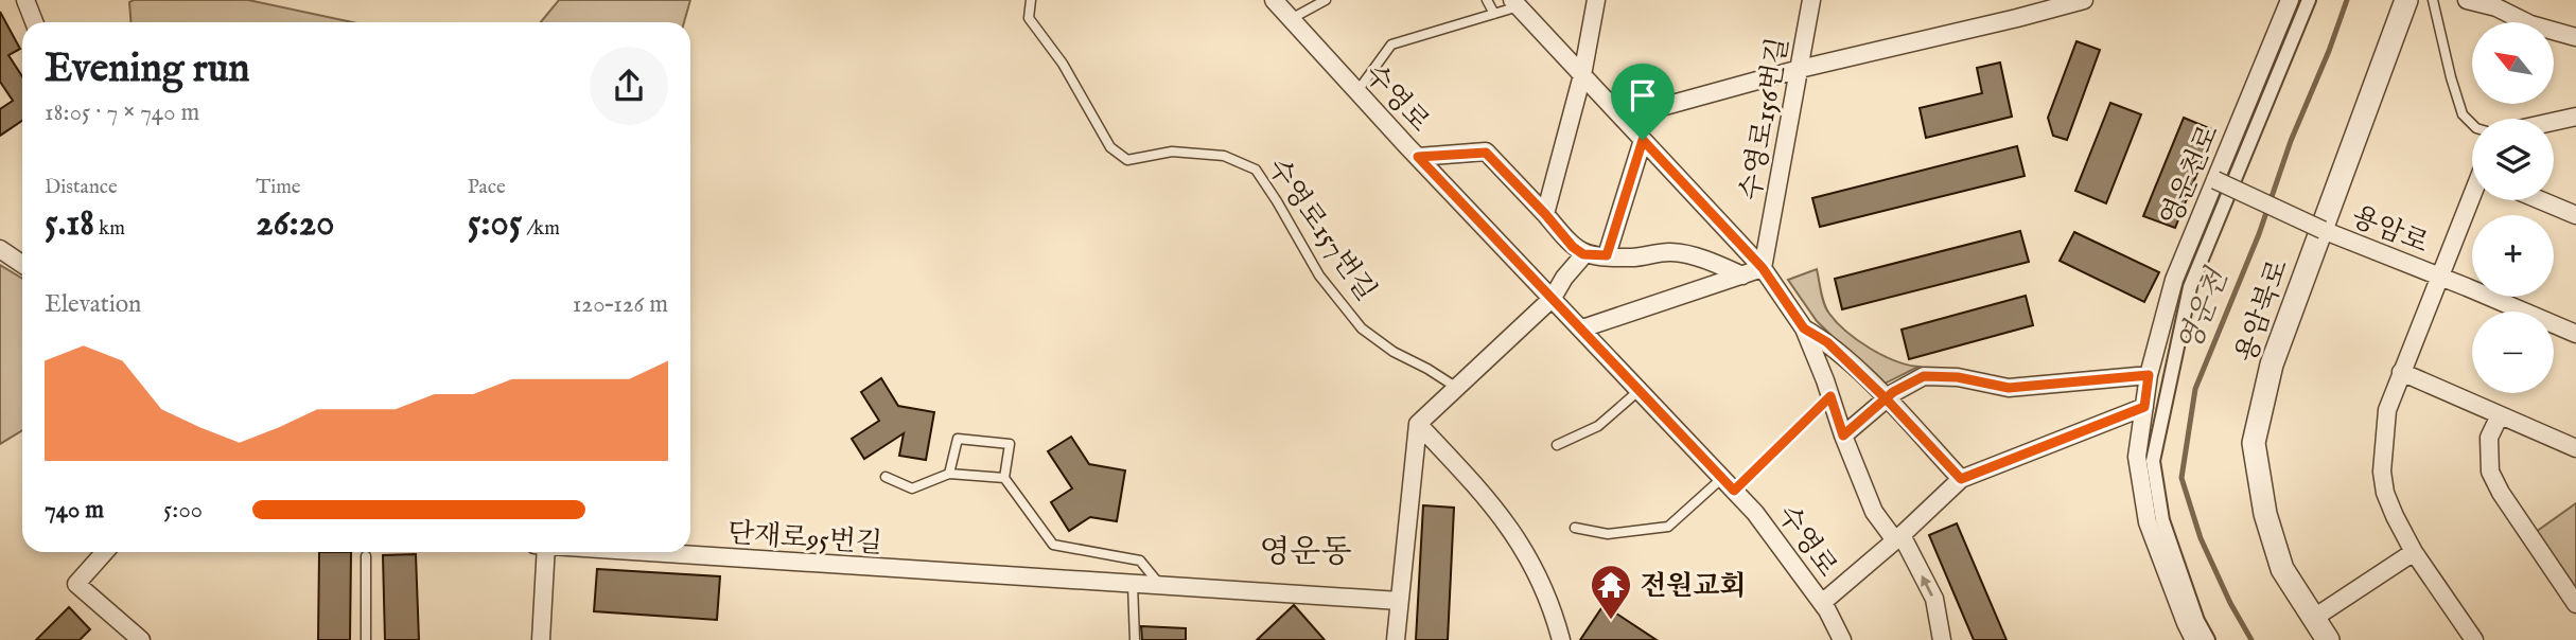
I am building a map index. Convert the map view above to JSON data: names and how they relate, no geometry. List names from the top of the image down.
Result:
{
  "streets": {
    "street": [
      "수영로",
      "수영로156번길",
      "영운천로",
      "용암로",
      "용암북로",
      "단재로95번길"
    ],
    "lane": ["수영로157번길"]
  },
  "crossings": [
    ["영운천로", "용암로"],
    ["용암로", "용암북로"]
  ],
  "districts": ["영운동"],
  "water": ["영운천"],
  "places": {
    "temple": ["전원교회"]
  },
  "north": "top left",
  "page": {
    "map_buttons": ["+", "−"],
    "heading": ["Evening run", "18:05 · 7 × 740 m"],
    "stats": [
      ["Distance", "5.18 km"],
      ["Time", "26:20"],
      ["Pace", "5:05 /km"]
    ],
    "chart": ["Elevation", "120–126 m"],
    "list": [
      {
        "name": "740 m",
        "note": "5:00"
      }
    ]
  }
}
